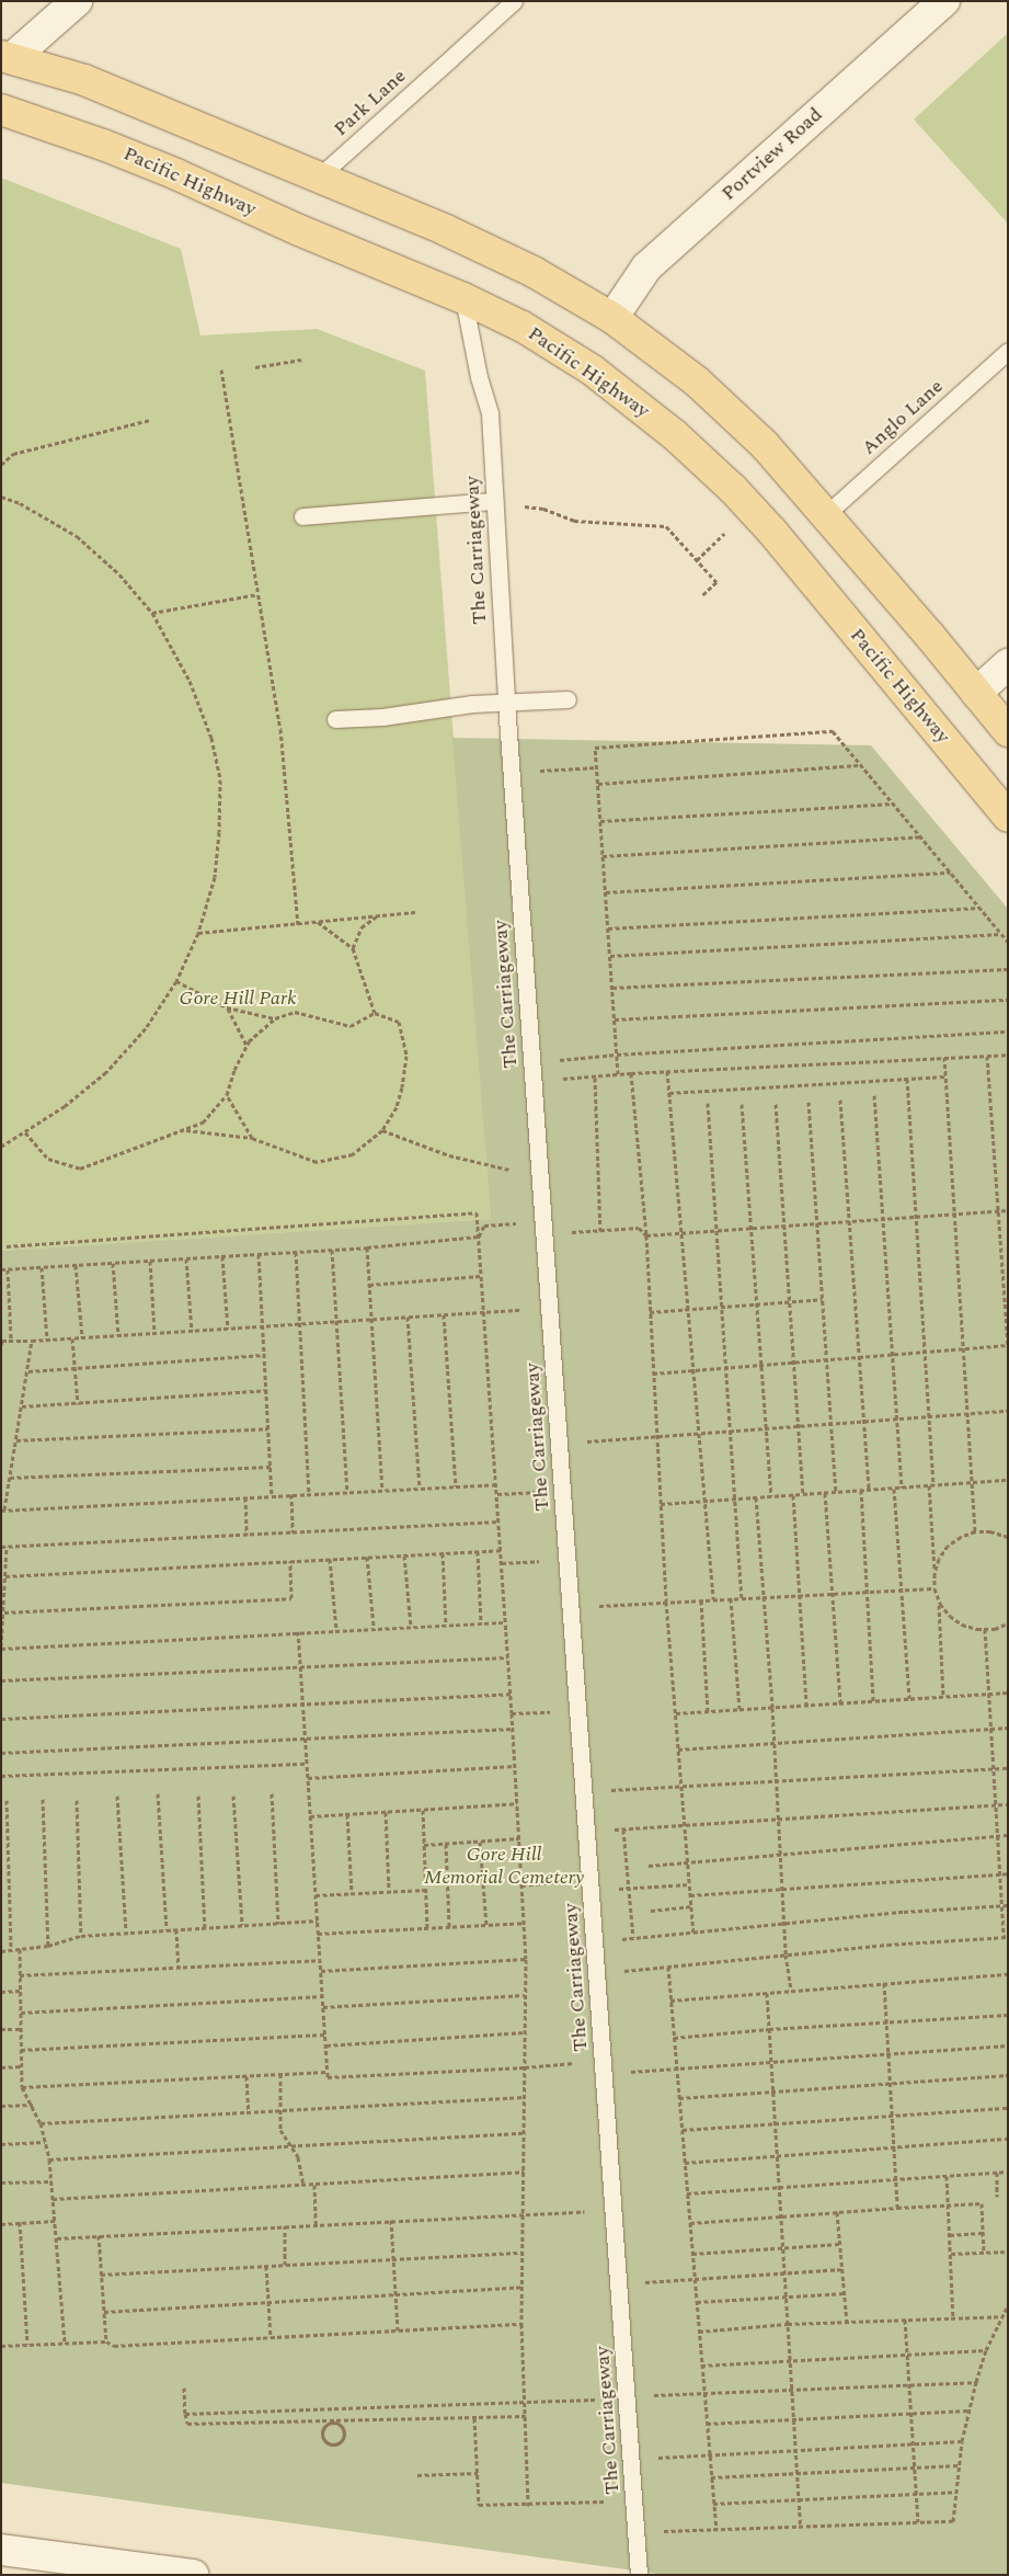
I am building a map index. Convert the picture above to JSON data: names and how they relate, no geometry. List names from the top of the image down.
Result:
{
  "streets": {
    "main road": ["Pacific Highway"],
    "street": ["Portview Road"],
    "lane": ["Park Lane", "Anglo Lane", "The Carriageway"]
  },
  "crossings": [
    ["Pacific Highway", "The Carriageway"]
  ],
  "parks": ["Gore Hill Park", "Gore Hill Memorial Cemetery"]
}
